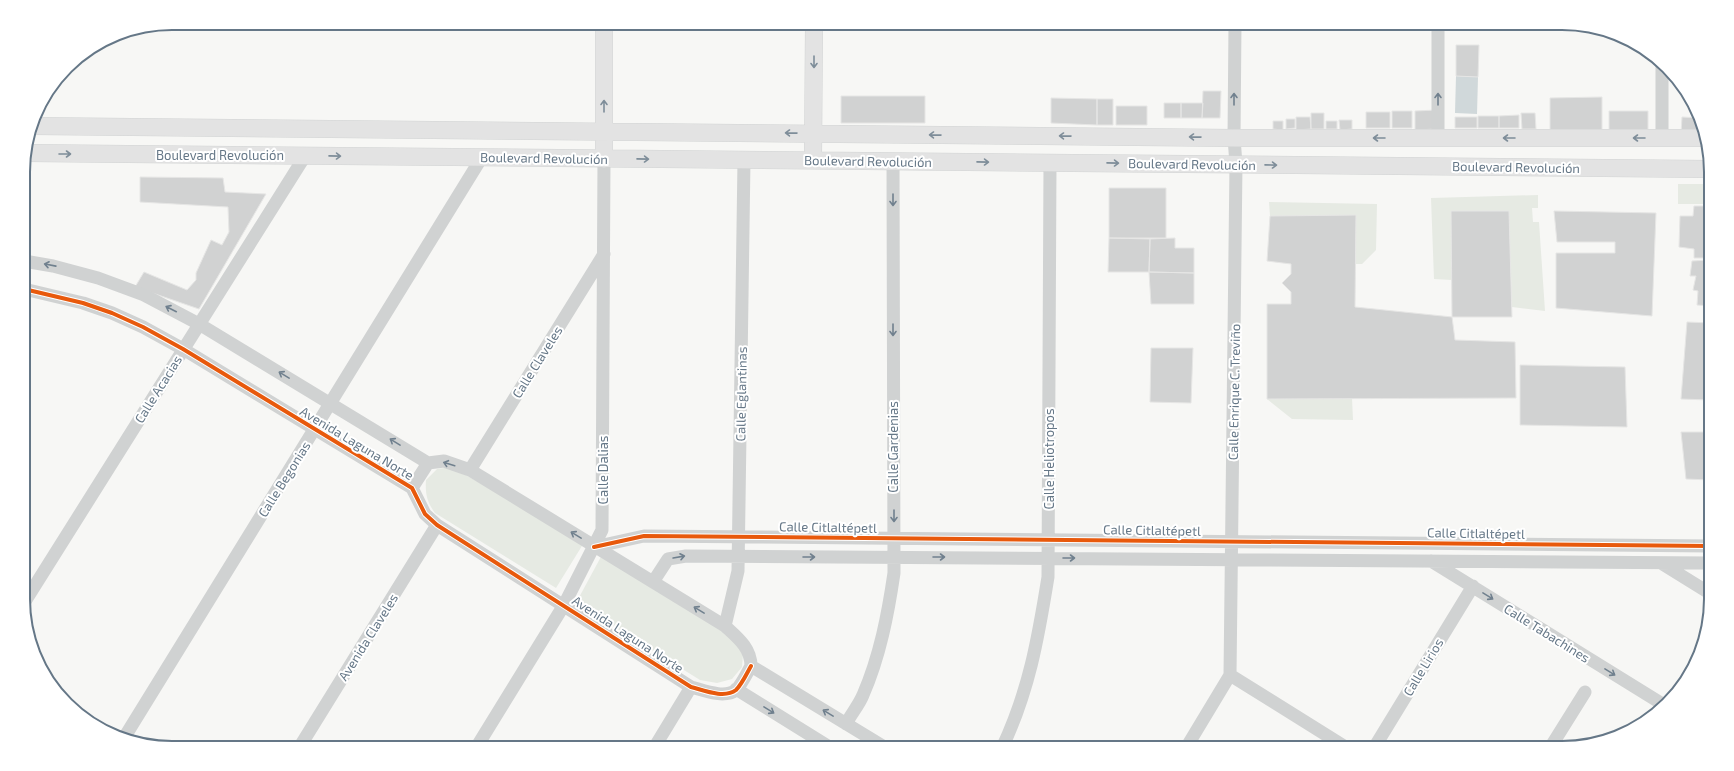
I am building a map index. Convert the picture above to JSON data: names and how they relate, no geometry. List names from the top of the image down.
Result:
{
  "streets": {
    "main road": ["Boulevard Revolución"],
    "street": [
      "Calle Claveles",
      "Calle Acacias",
      "Calle Enrique C. Treviño",
      "Calle Eglantinas",
      "Avenida Laguna Norte",
      "Calle Gardenias",
      "Calle Heliotropos",
      "Calle Dalias",
      "Calle Begonias",
      "Calle Citlaltépetl",
      "Calle Tabachines",
      "Avenida Claveles",
      "Calle Lirios"
    ]
  },
  "crossings": [
    ["Boulevard Revolución", "Calle Acacias"],
    ["Boulevard Revolución", "Calle Enrique C. Treviño"],
    ["Boulevard Revolución", "Calle Eglantinas"],
    ["Boulevard Revolución", "Calle Gardenias"],
    ["Boulevard Revolución", "Calle Heliotropos"],
    ["Boulevard Revolución", "Calle Dalias"],
    ["Boulevard Revolución", "Calle Begonias"],
    ["Calle Claveles", "Avenida Laguna Norte"],
    ["Calle Claveles", "Calle Dalias"],
    ["Calle Acacias", "Avenida Laguna Norte"],
    ["Calle Enrique C. Treviño", "Calle Citlaltépetl"],
    ["Calle Eglantinas", "Avenida Laguna Norte"],
    ["Calle Eglantinas", "Calle Citlaltépetl"],
    ["Avenida Laguna Norte", "Calle Dalias"],
    ["Avenida Laguna Norte", "Calle Begonias"],
    ["Avenida Laguna Norte", "Calle Citlaltépetl"],
    ["Avenida Laguna Norte", "Avenida Claveles"],
    ["Calle Gardenias", "Calle Citlaltépetl"],
    ["Calle Heliotropos", "Calle Citlaltépetl"],
    ["Calle Dalias", "Calle Citlaltépetl"],
    ["Calle Tabachines", "Calle Lirios"]
  ],
  "one_way": ["Calle Gardenias", "Calle Tabachines"]
}
